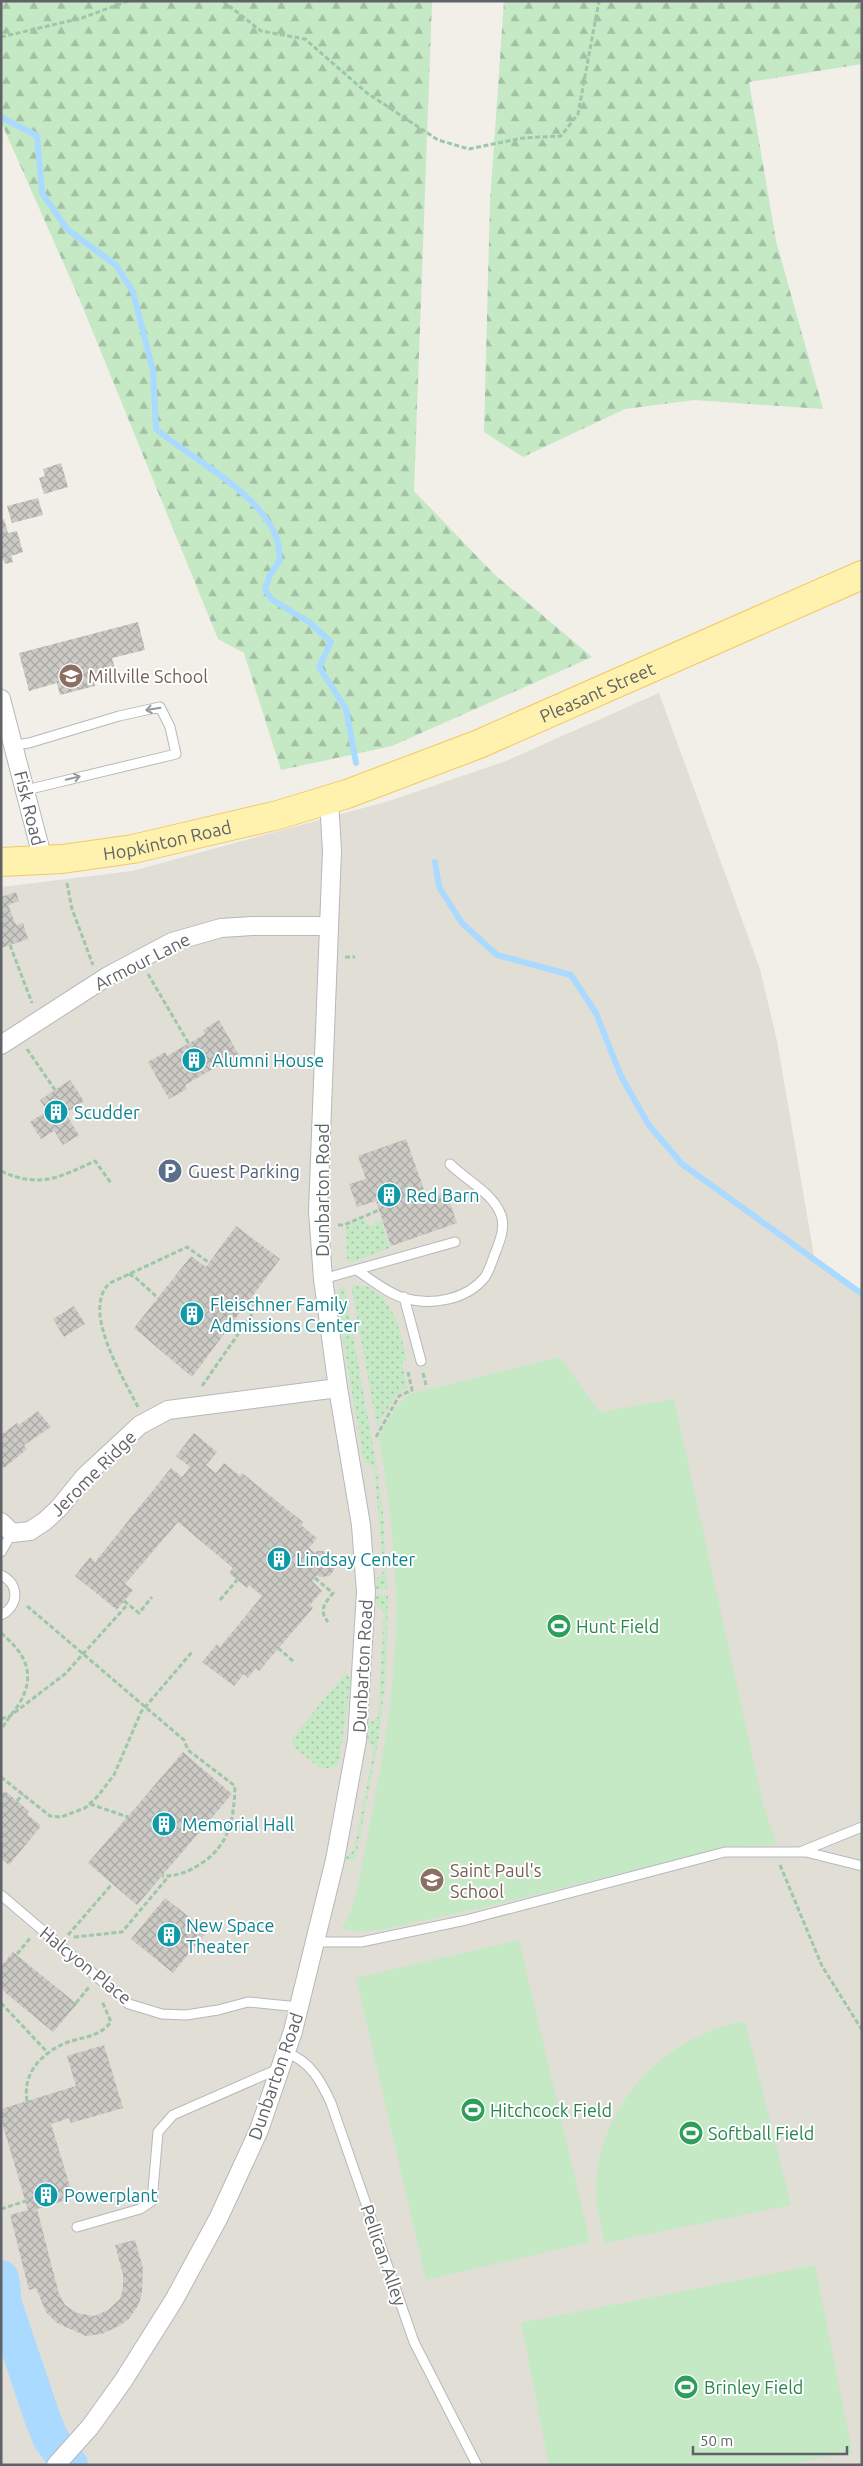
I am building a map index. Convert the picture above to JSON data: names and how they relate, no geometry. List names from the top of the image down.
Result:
{
  "streets": {
    "main road": ["Pleasant Street", "Hopkinton Road"],
    "street": [
      "Fisk Road",
      "Armour Lane",
      "Dunbarton Road",
      "Jerome Ridge"
    ],
    "lane": ["Halcyon Place", "Pellican Alley"]
  },
  "crossings": [
    ["Pleasant Street", "Hopkinton Road"],
    ["Pleasant Street", "Dunbarton Road"],
    ["Fisk Road", "Hopkinton Road"],
    ["Hopkinton Road", "Dunbarton Road"],
    ["Armour Lane", "Dunbarton Road"],
    ["Dunbarton Road", "Jerome Ridge"],
    ["Dunbarton Road", "Halcyon Place"],
    ["Dunbarton Road", "Pellican Alley"]
  ],
  "places": {
    "school or university": ["Millville School", "Saint Paul's School"],
    "building": [
      "Alumni House",
      "Scudder",
      "Red Barn",
      "Fleischner Family Admissions Center",
      "Lindsay Center",
      "Memorial Hall",
      "New Space Theater",
      "Powerplant"
    ],
    "parking": ["Guest Parking"],
    "sports": [
      "Hunt Field",
      "Hitchcock Field",
      "Softball Field",
      "Brinley Field"
    ]
  },
  "scale_bar": "50 m"
}
